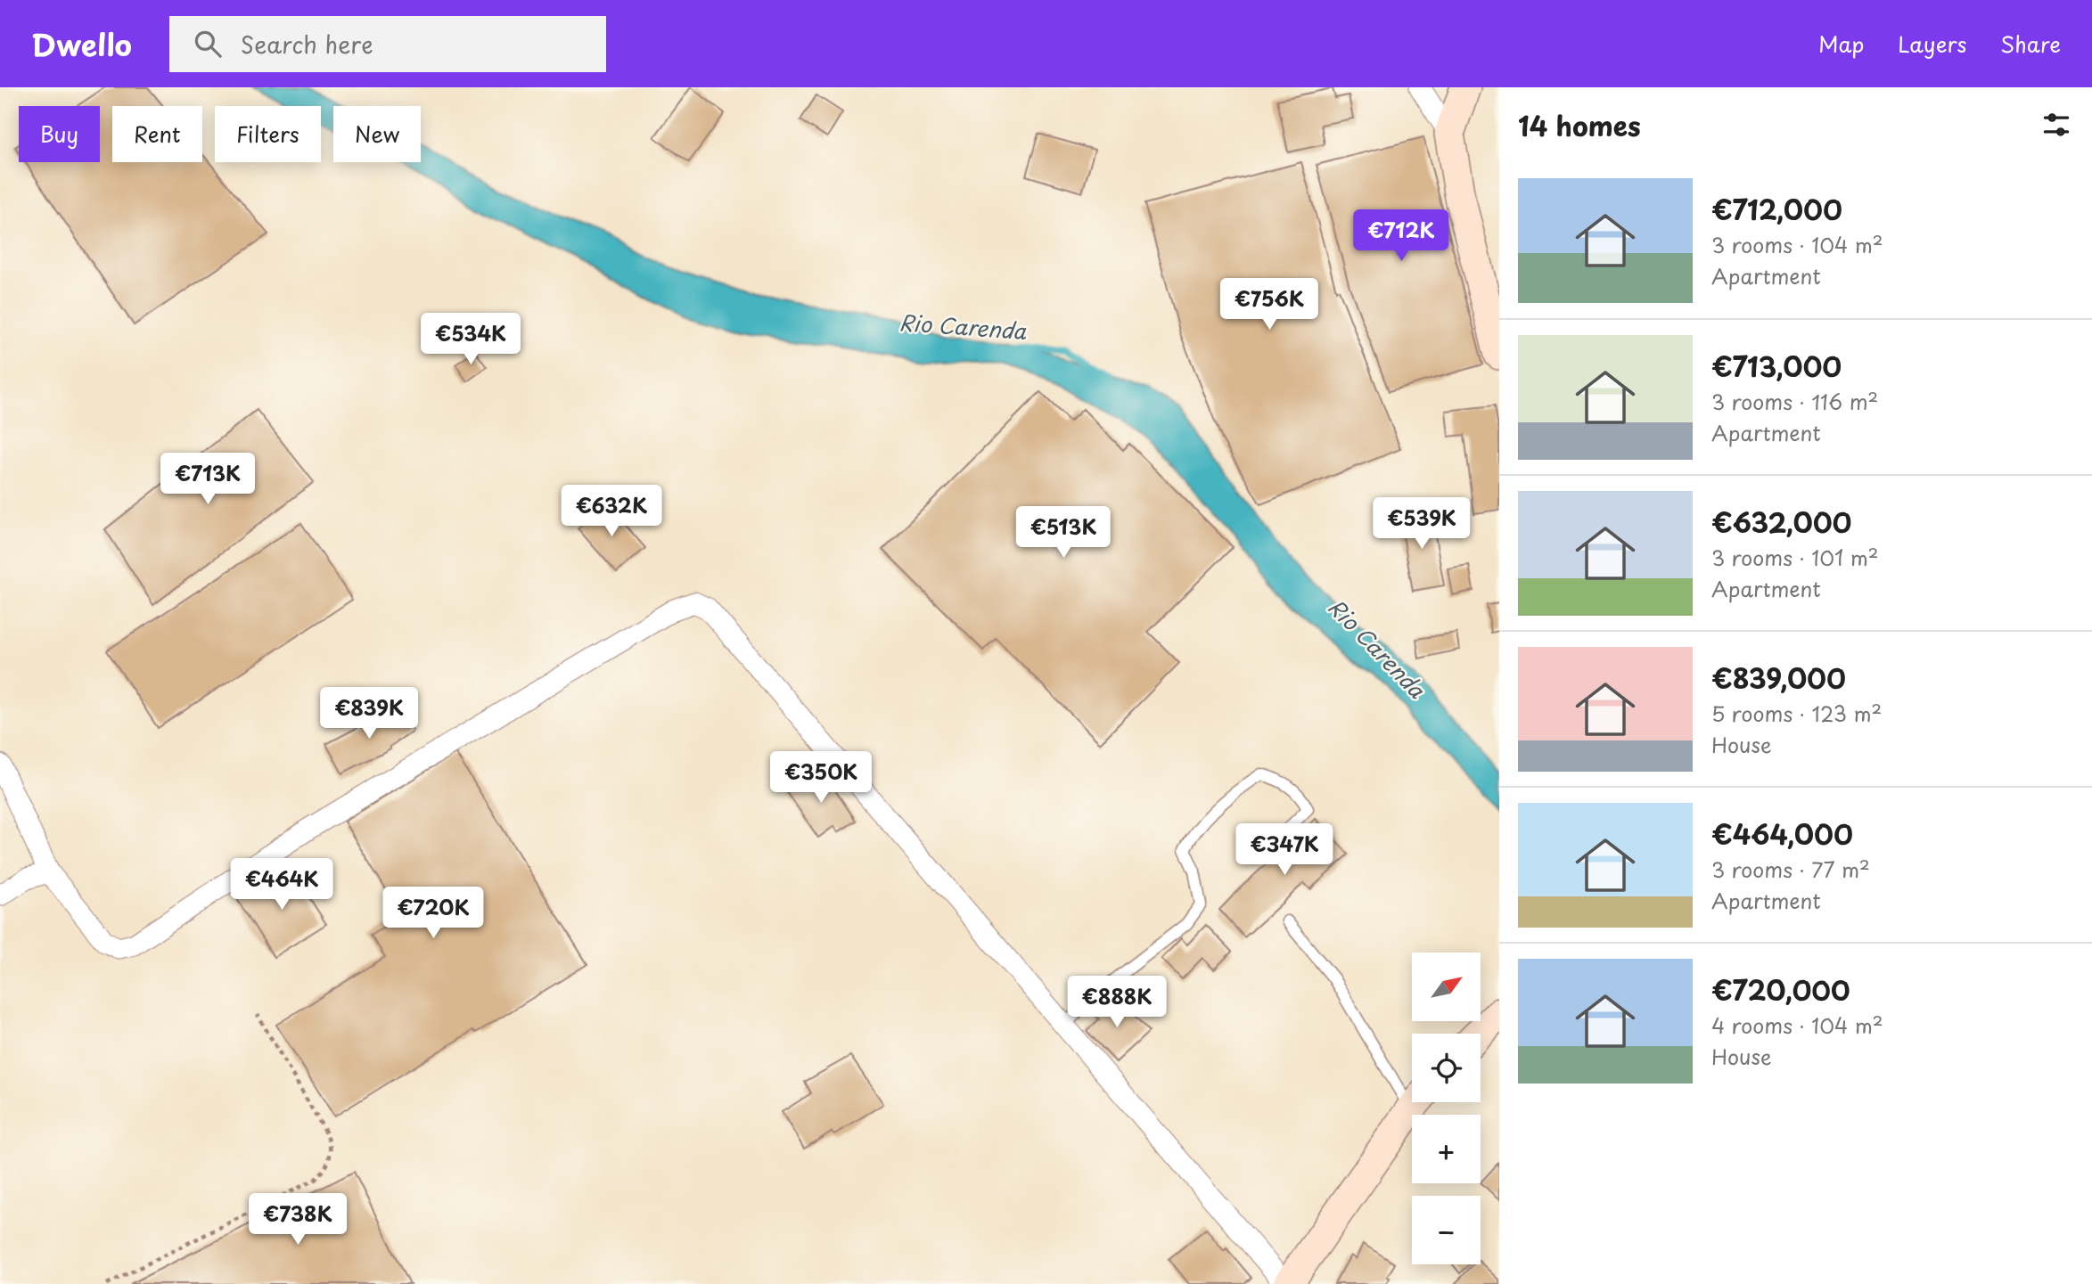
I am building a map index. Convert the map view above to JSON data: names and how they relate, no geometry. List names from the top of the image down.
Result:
{
  "water": ["Rio Carenda"],
  "north": "top right",
  "page": {
    "header": "Dwello",
    "search": "Search here",
    "nav": ["Map", "Layers", "Share"],
    "heading": "14 homes",
    "chip": [
      "Buy",
      "Rent",
      "Filters",
      "New"
    ],
    "list": [
      {
        "name": "€712,000",
        "note": "3 rooms · 104 m² · Apartment"
      },
      {
        "name": "€713,000",
        "note": "3 rooms · 116 m² · Apartment"
      },
      {
        "name": "€632,000",
        "note": "3 rooms · 101 m² · Apartment"
      },
      {
        "name": "€839,000",
        "note": "5 rooms · 123 m² · House"
      },
      {
        "name": "€464,000",
        "note": "3 rooms · 77 m² · Apartment"
      },
      {
        "name": "€720,000",
        "note": "4 rooms · 104 m² · House"
      }
    ],
    "price": [
      "€712K",
      "€756K",
      "€534K",
      "€713K",
      "€632K",
      "€539K",
      "€513K",
      "€839K",
      "€350K",
      "€347K",
      "€464K",
      "€720K",
      "€888K",
      "€738K"
    ],
    "map_buttons": ["+", "−"]
  }
}
